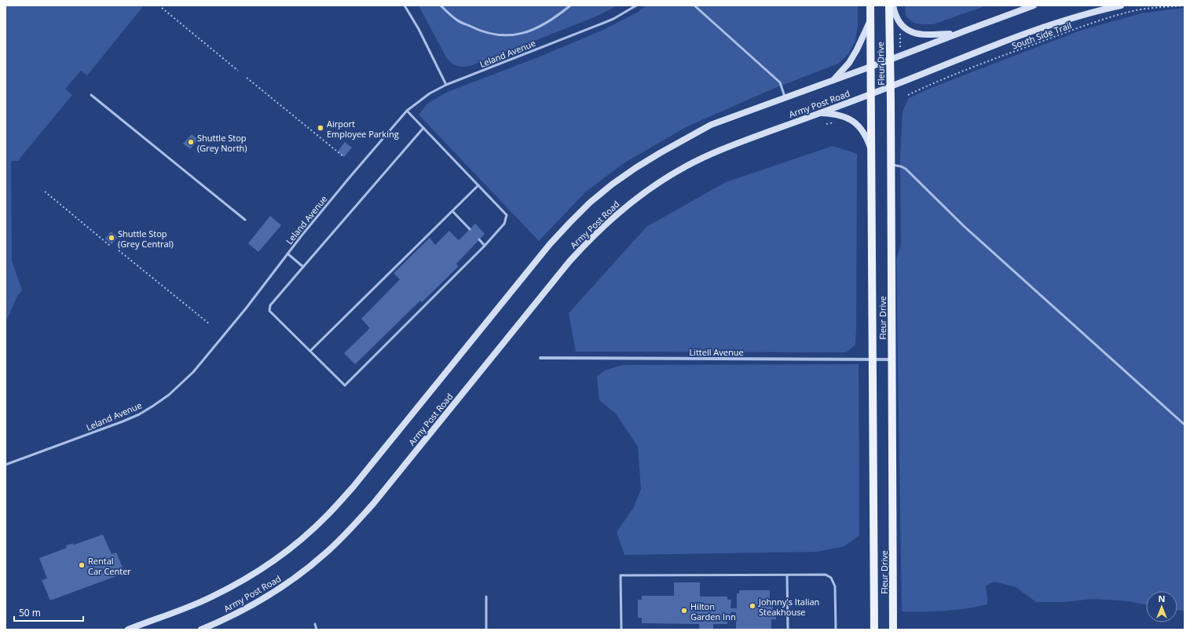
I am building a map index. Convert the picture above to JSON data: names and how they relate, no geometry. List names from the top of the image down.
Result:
{
  "streets": {
    "main road": ["Fleur Drive", "Army Post Road"],
    "street": ["Littell Avenue"],
    "lane": ["Leland Avenue"],
    "path": ["South Side Trail"]
  },
  "crossings": [
    ["Fleur Drive", "Army Post Road"],
    ["Fleur Drive", "Littell Avenue"]
  ],
  "places": [
    "Airport Employee Parking",
    "Shuttle Stop (Grey North)",
    "Shuttle Stop (Grey Central)",
    "Rental Car Center",
    "Johnny's Italian Steakhouse",
    "Hilton Garden Inn"
  ],
  "scale_bar": "50 m",
  "north": "top"
}
